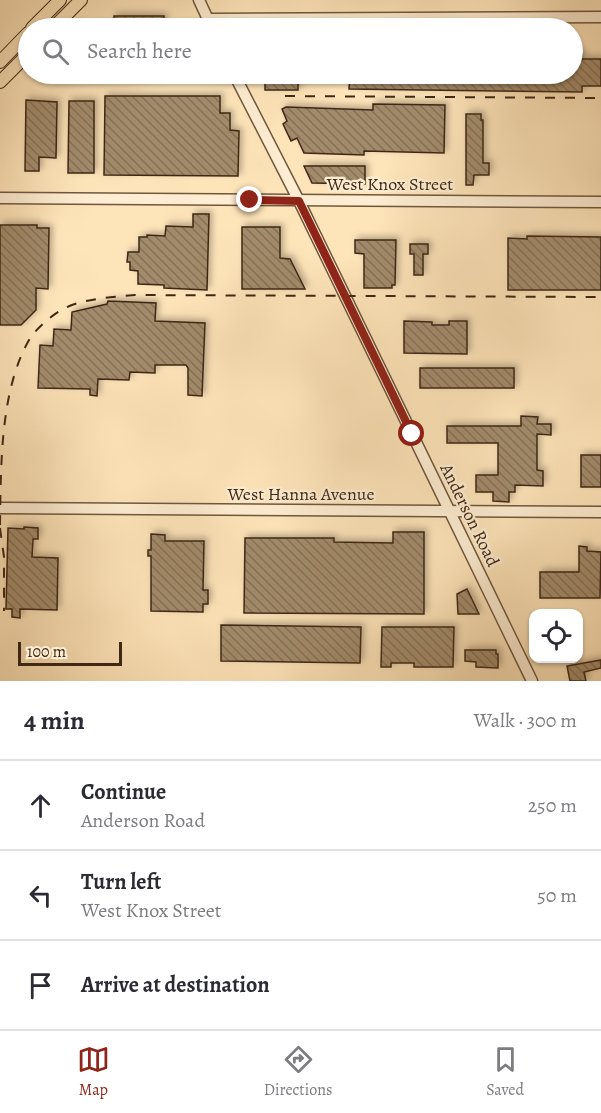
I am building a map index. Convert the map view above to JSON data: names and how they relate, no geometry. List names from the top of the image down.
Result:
{
  "streets": {
    "street": ["West Knox Street", "West Hanna Avenue", "Anderson Road"]
  },
  "crossings": [
    ["West Knox Street", "Anderson Road"],
    ["West Hanna Avenue", "Anderson Road"]
  ],
  "scale_bar": "100 m",
  "page": {
    "search": "Search here",
    "scale": "100 m",
    "heading": ["4 min", "Walk · 300 m"],
    "list": [
      ["Continue", "Anderson Road", "250 m"],
      ["Turn left", "West Knox Street", "50 m"],
      "Arrive at destination"
    ],
    "nav": ["Map", "Directions", "Saved"]
  }
}
